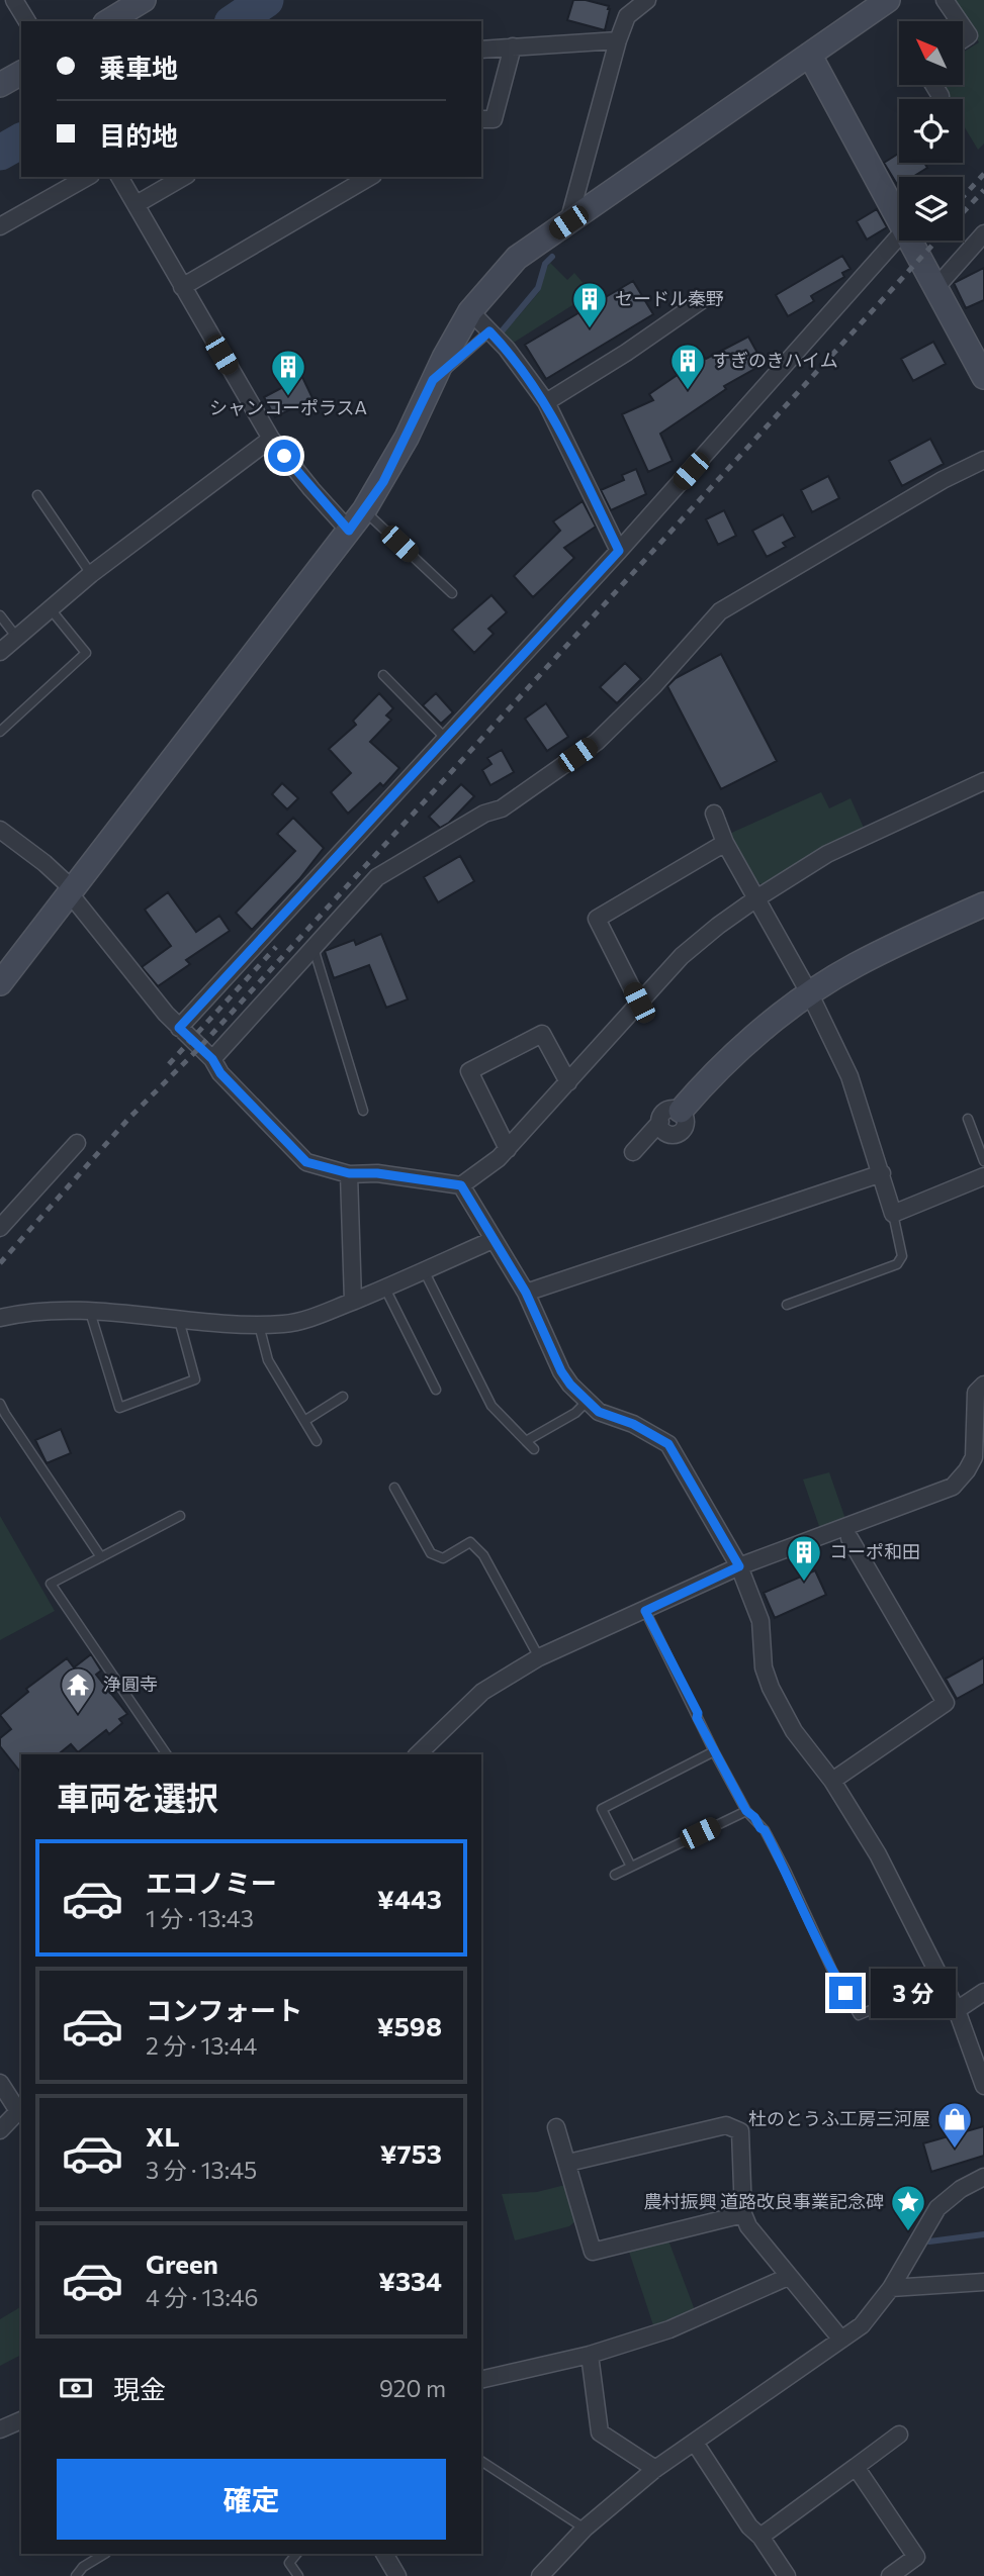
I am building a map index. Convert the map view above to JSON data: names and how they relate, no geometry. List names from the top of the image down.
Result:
{
  "places": {
    "building": [
      "セードル秦野",
      "すぎのきハイム",
      "シャンコーポラスA",
      "コーポ和田"
    ],
    "temple": ["浄圓寺"],
    "shop": ["杜のとうふ工房三河屋"],
    "place": ["農村振興 道路改良事業記念碑"]
  },
  "north": "top left",
  "page": {
    "banner": ["乗車地", "目的地"],
    "heading": "車両を選択",
    "list": [
      {
        "name": "エコノミー",
        "note": "1 分 · 13:43",
        "value": "¥443"
      },
      {
        "name": "コンフォート",
        "note": "2 分 · 13:44",
        "value": "¥598"
      },
      {
        "name": "XL",
        "note": "3 分 · 13:45",
        "value": "¥753"
      },
      {
        "name": "Green",
        "note": "4 分 · 13:46",
        "value": "¥334"
      }
    ],
    "bubble": "3 分",
    "pay": ["現金", "920 m"],
    "buttons": "確定"
  }
}
